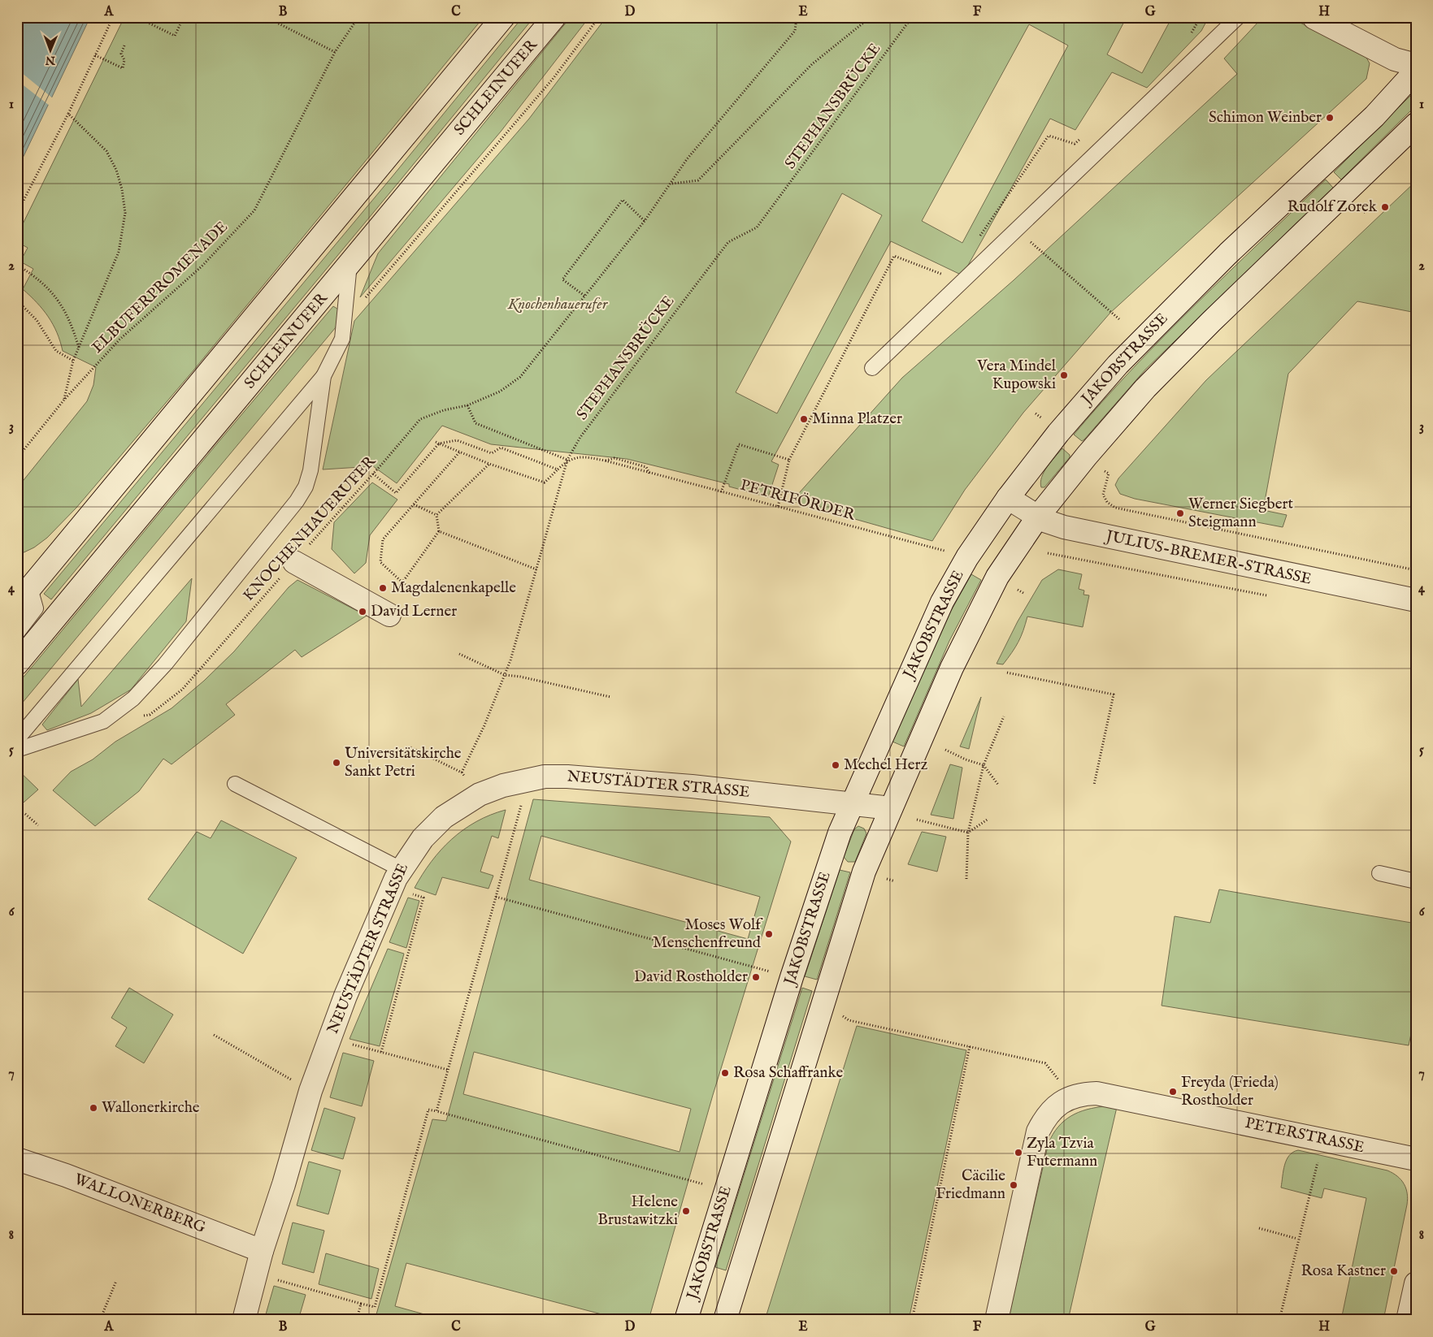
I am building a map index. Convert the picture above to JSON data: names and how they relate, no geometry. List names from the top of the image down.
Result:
{
  "streets": {
    "street": [
      "SCHLEINUFER",
      "JAKOBSTRASSE",
      "JULIUS-BREMER-STRASSE",
      "NEUSTÄDTER STRASSE",
      "PETERSTRASSE",
      "WALLONERBERG"
    ],
    "path": [
      "STEPHANSBRÜCKE",
      "ELBUFERPROMENADE",
      "PETRIFÖRDER",
      "KNOCHENHAUERUFER"
    ]
  },
  "crossings": [
    ["STEPHANSBRÜCKE", "PETRIFÖRDER"],
    ["JAKOBSTRASSE", "JULIUS-BREMER-STRASSE"],
    ["JAKOBSTRASSE", "NEUSTÄDTER STRASSE"],
    ["NEUSTÄDTER STRASSE", "WALLONERBERG"]
  ],
  "parks": ["Knochenhauerufer"],
  "places": [
    "Schimon Weinber",
    "Rudolf Zorek",
    "Vera Mindel Kupowski",
    "Minna Platzer",
    "Werner Siegbert Steigmann",
    "Magdalenenkapelle",
    "David Lerner",
    "Universitätskirche Sankt Petri",
    "Mechel Herz",
    "Moses Wolf Menschenfreund",
    "David Rostholder",
    "Rosa Schaffranke",
    "Freyda (Frieda) Rostholder",
    "Wallonerkirche",
    "Zyla Tzvia Futermann",
    "Cäcilie Friedmann",
    "Helene Brustawitzki",
    "Rosa Kastner"
  ],
  "north": "bottom",
  "grid": {
    "columns": [
      "A",
      "B",
      "C",
      "D",
      "E",
      "F",
      "G",
      "H"
    ],
    "rows": [
      "1",
      "2",
      "3",
      "4",
      "5",
      "6",
      "7",
      "8"
    ]
  }
}
